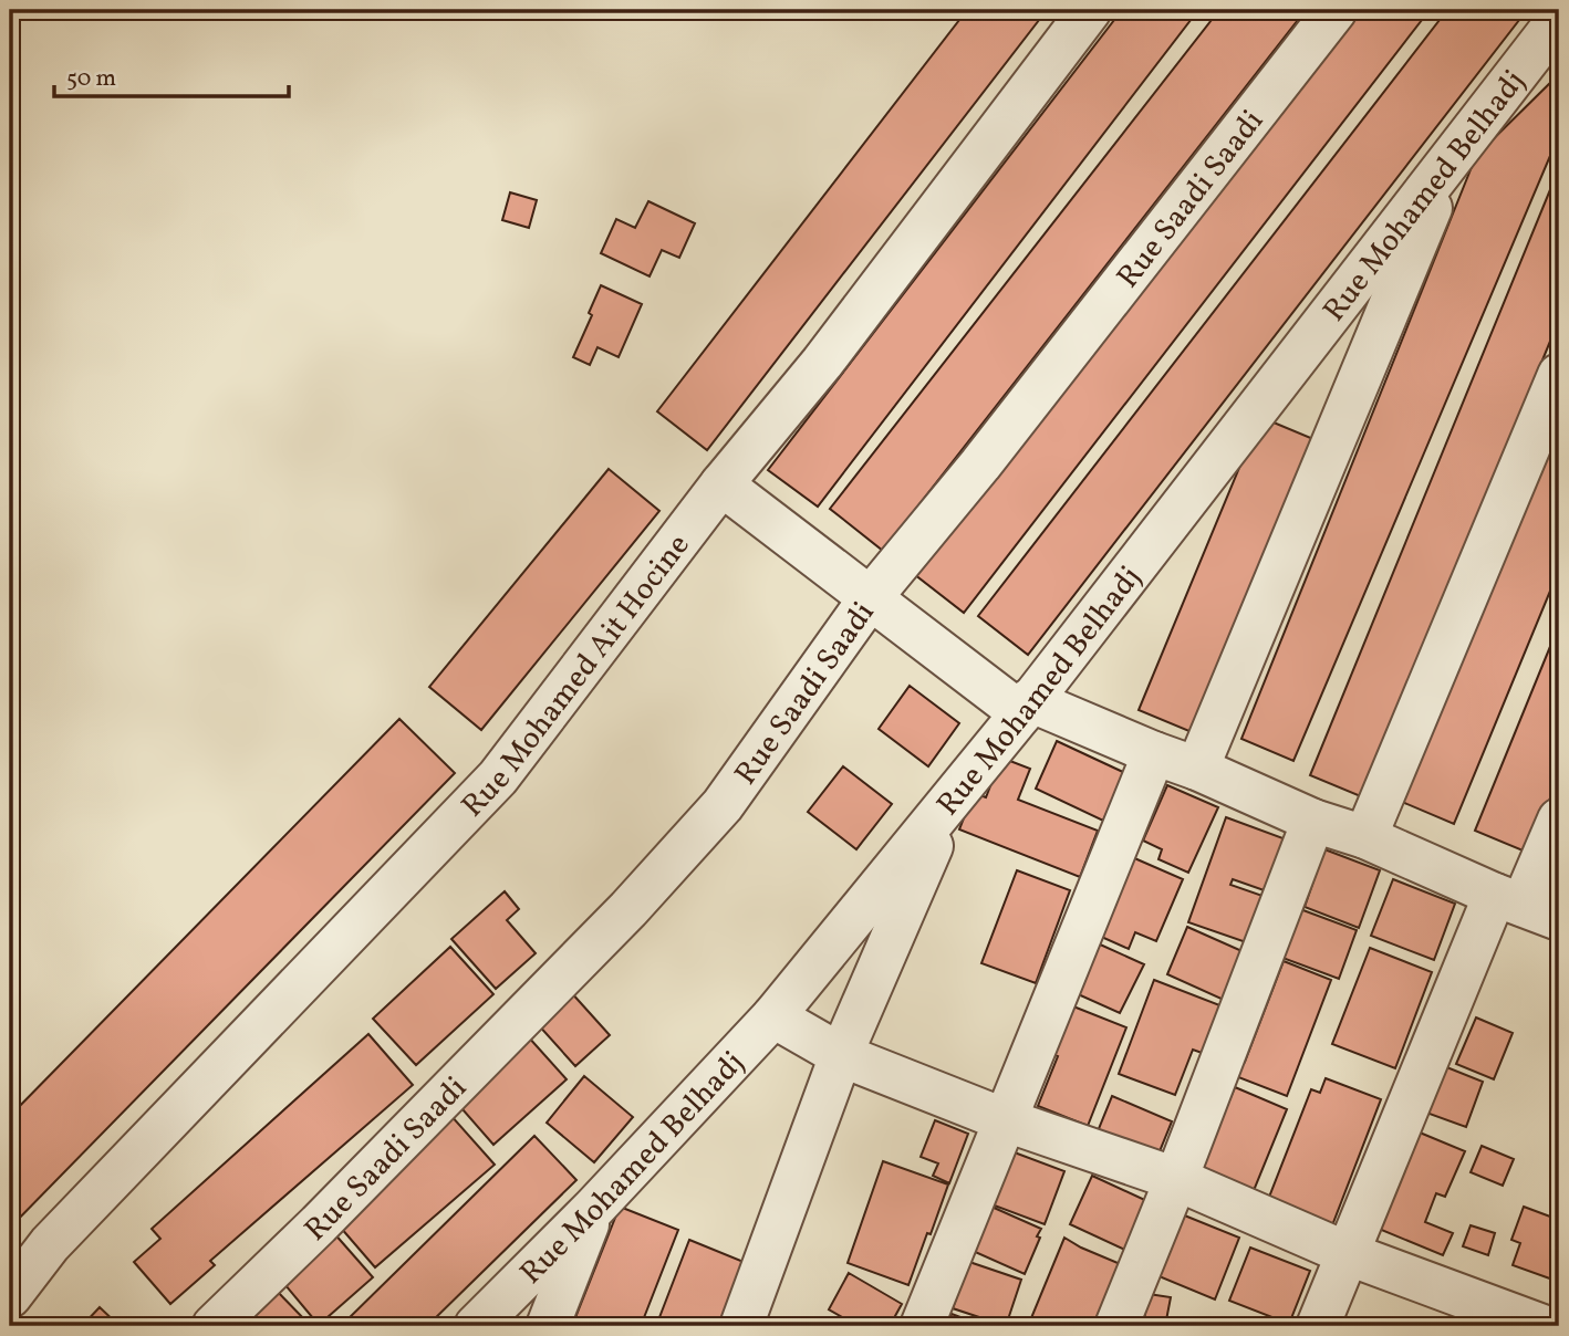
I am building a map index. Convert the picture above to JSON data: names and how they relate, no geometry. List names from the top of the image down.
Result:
{
  "streets": {
    "street": ["Rue Mohamed Belhadj", "Rue Saadi Saadi", "Rue Mohamed Ait Hocine"]
  },
  "scale_bar": "50 m"
}
